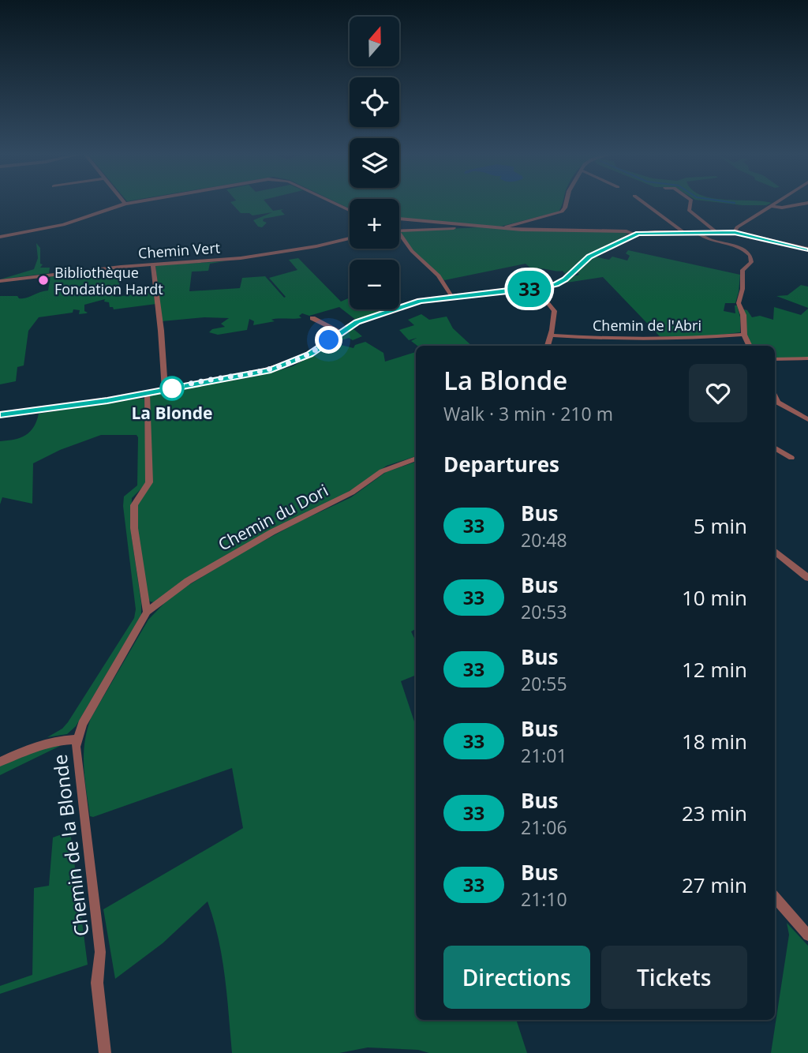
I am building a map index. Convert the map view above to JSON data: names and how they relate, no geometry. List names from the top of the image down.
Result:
{
  "streets": {
    "street": [
      "Chemin Vert",
      "Chemin de l'Abri",
      "Chemin du Dori",
      "Chemin de la Blonde"
    ]
  },
  "crossings": [
    ["Chemin du Dori", "Chemin de la Blonde"]
  ],
  "places": ["Bibliothèque Fondation Hardt", "La Blonde"],
  "lines": ["bus line 33"],
  "north": "top",
  "page": {
    "on_map": "33",
    "map_buttons": ["+", "−"],
    "heading": [
      ["La Blonde", "Walk · 3 min · 210 m"],
      "Departures"
    ],
    "list": [
      {
        "mark": "33",
        "name": "Bus",
        "note": "20:48",
        "value": "5 min"
      },
      {
        "mark": "33",
        "name": "Bus",
        "note": "20:53",
        "value": "10 min"
      },
      {
        "mark": "33",
        "name": "Bus",
        "note": "20:55",
        "value": "12 min"
      },
      {
        "mark": "33",
        "name": "Bus",
        "note": "21:01",
        "value": "18 min"
      },
      {
        "mark": "33",
        "name": "Bus",
        "note": "21:06",
        "value": "23 min"
      },
      {
        "mark": "33",
        "name": "Bus",
        "note": "21:10",
        "value": "27 min"
      }
    ],
    "buttons": ["Directions", "Tickets"]
  }
}
